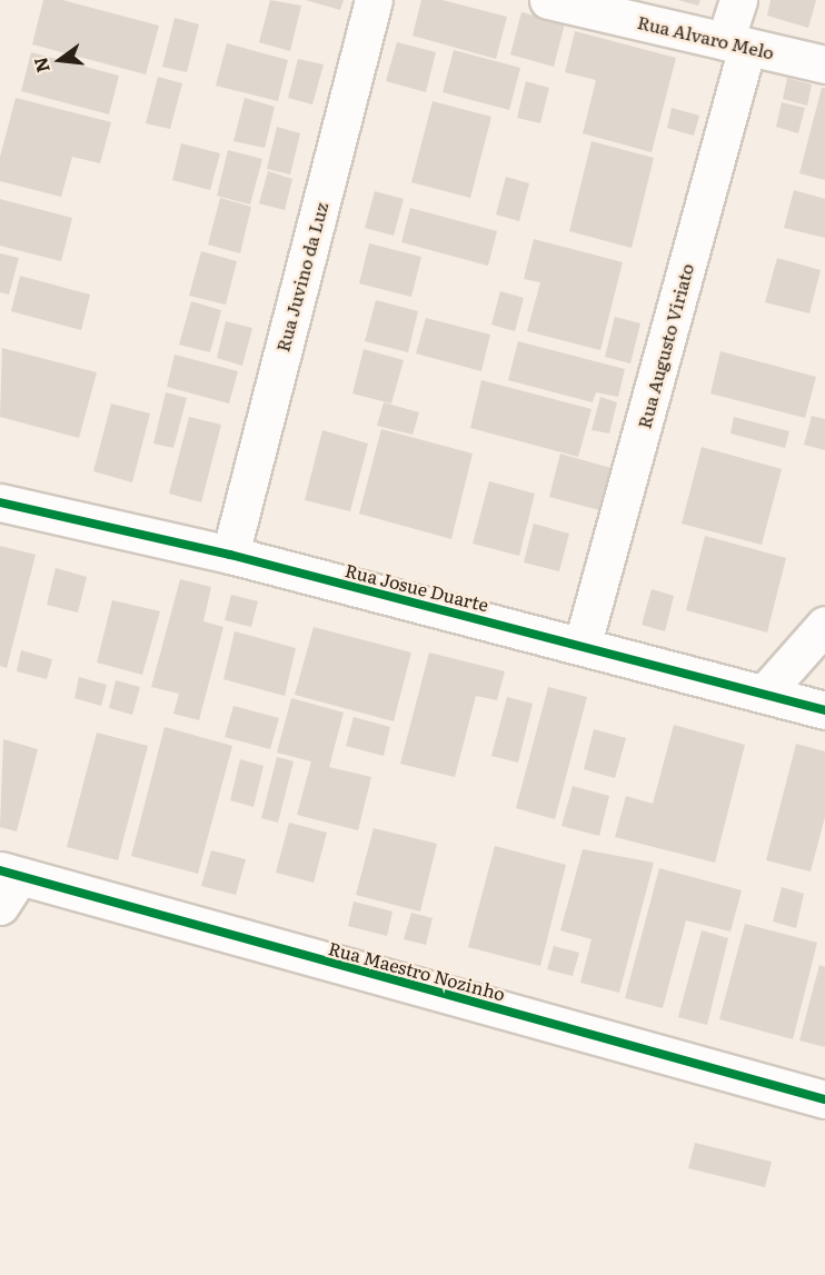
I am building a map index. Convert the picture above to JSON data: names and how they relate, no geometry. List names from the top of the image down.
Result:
{
  "streets": {
    "street": [
      "Rua Alvaro Melo",
      "Rua Juvino da Luz",
      "Rua Augusto Viriato",
      "Rua Josue Duarte",
      "Rua Maestro Nozinho"
    ]
  },
  "crossings": [
    ["Rua Alvaro Melo", "Rua Augusto Viriato"],
    ["Rua Juvino da Luz", "Rua Josue Duarte"],
    ["Rua Augusto Viriato", "Rua Josue Duarte"]
  ],
  "north": "left"
}
